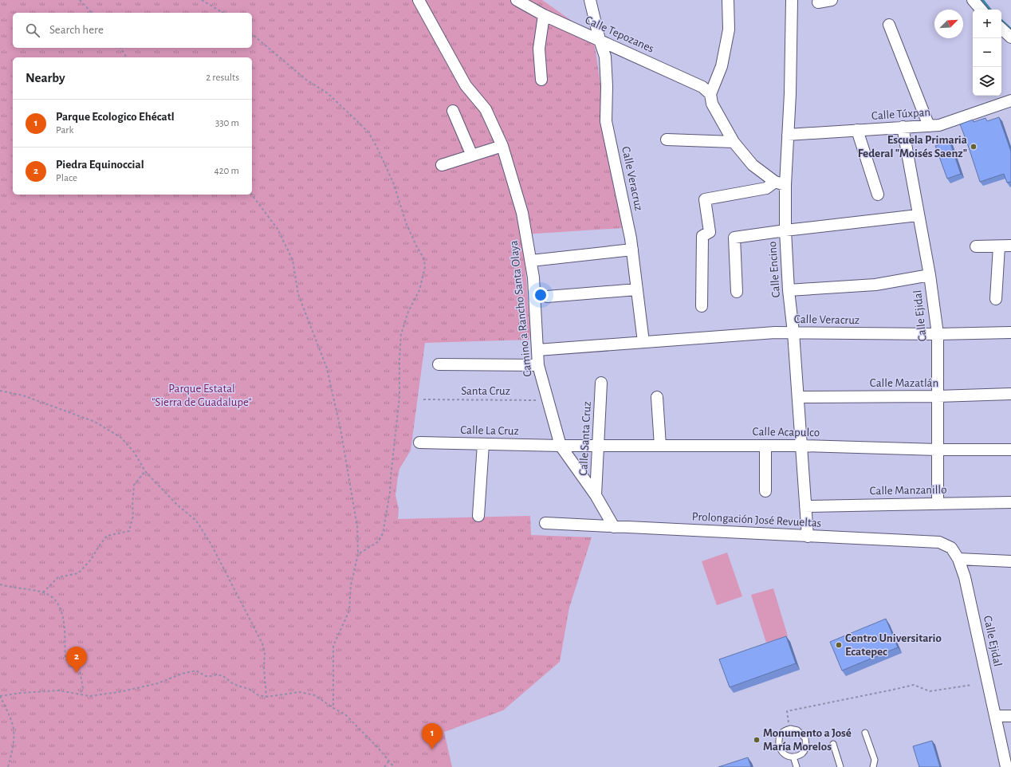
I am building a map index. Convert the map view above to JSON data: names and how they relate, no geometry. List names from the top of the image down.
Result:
{
  "streets": {
    "street": [
      "Calle Tepozanes",
      "Calle Túxpan",
      "Calle Veracruz",
      "Calle Encino",
      "Camino a Rancho Santa Olaya",
      "Calle Ejidal",
      "Calle Mazatlán",
      "Calle La Cruz",
      "Calle Acapulco",
      "Calle Santa Cruz",
      "Calle Manzanillo",
      "Prolongación José Revueltas"
    ],
    "path": ["Santa Cruz"]
  },
  "crossings": [
    ["Calle Tepozanes", "Calle Veracruz"],
    ["Calle Túxpan", "Calle Encino"],
    ["Calle Túxpan", "Calle Ejidal"],
    ["Calle Veracruz", "Calle Encino"],
    ["Calle Veracruz", "Camino a Rancho Santa Olaya"],
    ["Calle Veracruz", "Calle Ejidal"],
    ["Calle Encino", "Calle Mazatlán"],
    ["Calle Encino", "Calle Acapulco"],
    ["Calle Encino", "Calle Manzanillo"],
    ["Calle Encino", "Prolongación José Revueltas"],
    ["Camino a Rancho Santa Olaya", "Santa Cruz"],
    ["Camino a Rancho Santa Olaya", "Calle La Cruz"],
    ["Camino a Rancho Santa Olaya", "Calle Acapulco"],
    ["Camino a Rancho Santa Olaya", "Calle Santa Cruz"],
    ["Camino a Rancho Santa Olaya", "Prolongación José Revueltas"],
    ["Calle Ejidal", "Calle Mazatlán"],
    ["Calle Ejidal", "Calle Acapulco"],
    ["Calle Ejidal", "Calle Manzanillo"],
    ["Calle Ejidal", "Prolongación José Revueltas"],
    ["Calle La Cruz", "Calle Acapulco"],
    ["Calle Acapulco", "Calle Santa Cruz"]
  ],
  "parks": ["Parque Estatal \"Sierra de Guadalupe\""],
  "places": ["Escuela Primaria Federal \"Moisés Saenz\"", "Centro Universitario Ecatepec", "Monumento a José María Morelos"],
  "north": "top right",
  "page": {
    "map_buttons": ["+", "−"],
    "search": "Search here",
    "heading": ["Nearby", "2 results"],
    "list": [
      {
        "mark": "1",
        "name": "Parque Ecologico Ehécatl",
        "note": "Park",
        "value": "330 m"
      },
      {
        "mark": "2",
        "name": "Piedra Equinoccial",
        "note": "Place",
        "value": "420 m"
      }
    ],
    "pins": ["2", "1"]
  }
}
